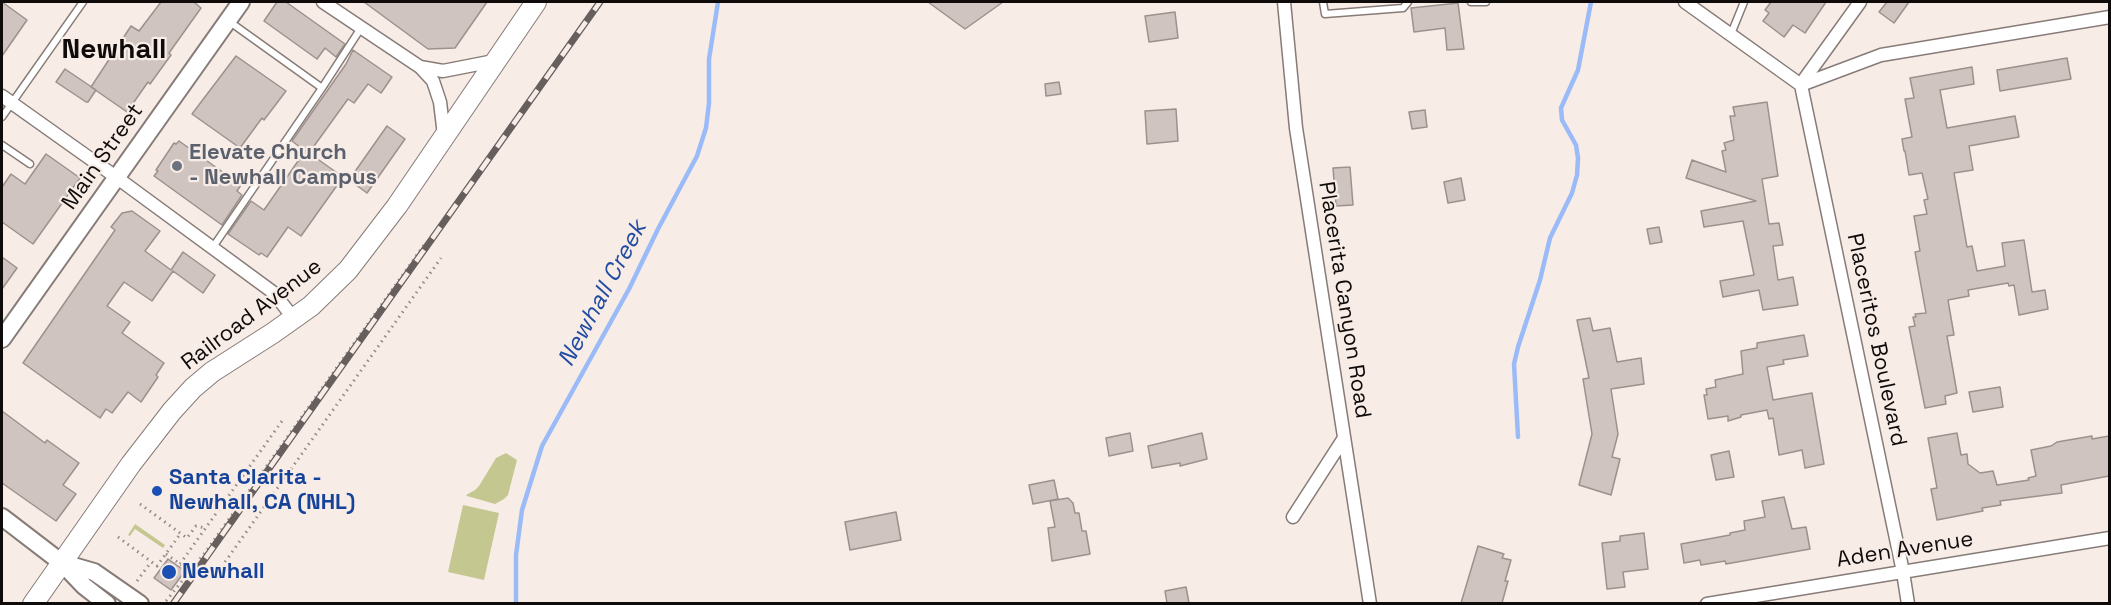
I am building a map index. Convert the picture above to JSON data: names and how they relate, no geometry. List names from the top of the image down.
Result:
{
  "streets": {
    "main road": ["Railroad Avenue"],
    "street": [
      "Main Street",
      "Placerita Canyon Road",
      "Placeritos Boulevard",
      "Aden Avenue"
    ]
  },
  "crossings": [
    ["Placeritos Boulevard", "Aden Avenue"]
  ],
  "districts": ["Newhall"],
  "water": ["Newhall Creek"],
  "places": ["Elevate Church - Newhall Campus", "Santa Clarita - Newhall, CA (NHL)", "Newhall"]
}
